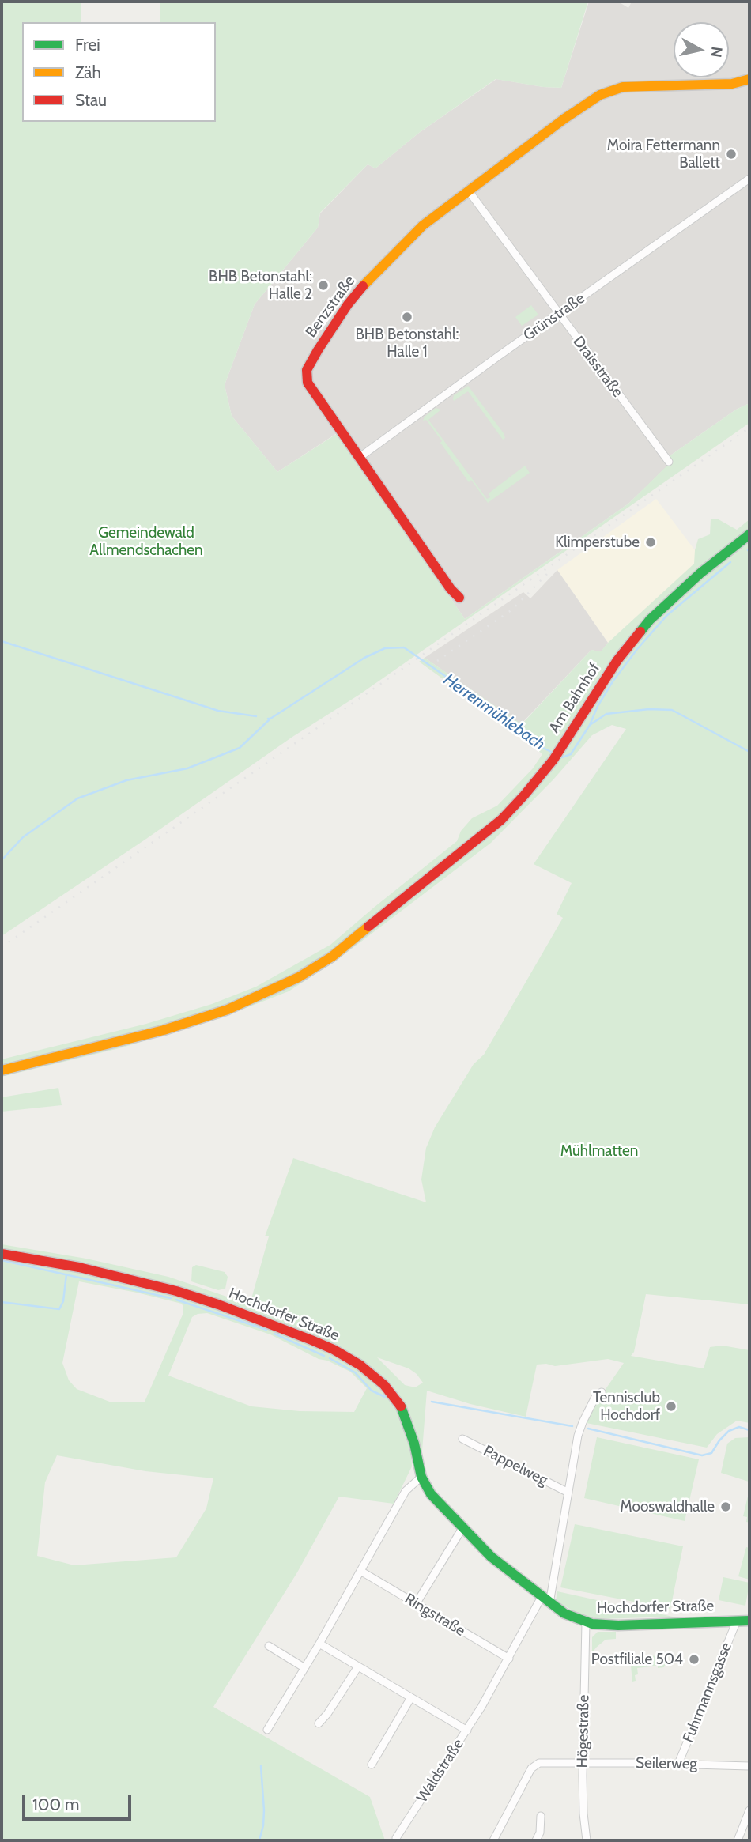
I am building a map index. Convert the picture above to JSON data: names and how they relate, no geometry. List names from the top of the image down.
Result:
{
  "streets": {
    "street": [
      "Benzstraße",
      "Grünstraße",
      "Draisstraße",
      "Am Bahnhof",
      "Hochdorfer Straße",
      "Pappelweg",
      "Ringstraße",
      "Fuhrmannsgasse",
      "Högestraße",
      "Seilerweg",
      "Waldstraße"
    ]
  },
  "crossings": [
    ["Benzstraße", "Grünstraße"],
    ["Benzstraße", "Draisstraße"],
    ["Grünstraße", "Draisstraße"],
    ["Hochdorfer Straße", "Pappelweg"],
    ["Hochdorfer Straße", "Fuhrmannsgasse"],
    ["Hochdorfer Straße", "Högestraße"],
    ["Fuhrmannsgasse", "Seilerweg"],
    ["Högestraße", "Seilerweg"]
  ],
  "water": ["Herrenmühlebach"],
  "parks": ["Gemeindewald Allmendschachen", "Mühlmatten"],
  "places": [
    "Moira Fettermann Ballett",
    "BHB Betonstahl: Halle 2",
    "BHB Betonstahl: Halle 1",
    "Klimperstube",
    "Tennisclub Hochdorf",
    "Mooswaldhalle",
    "Postfiliale 504"
  ],
  "legend": ["Frei", "Zäh", "Stau"],
  "scale_bar": "100 m",
  "north": "right"
}
